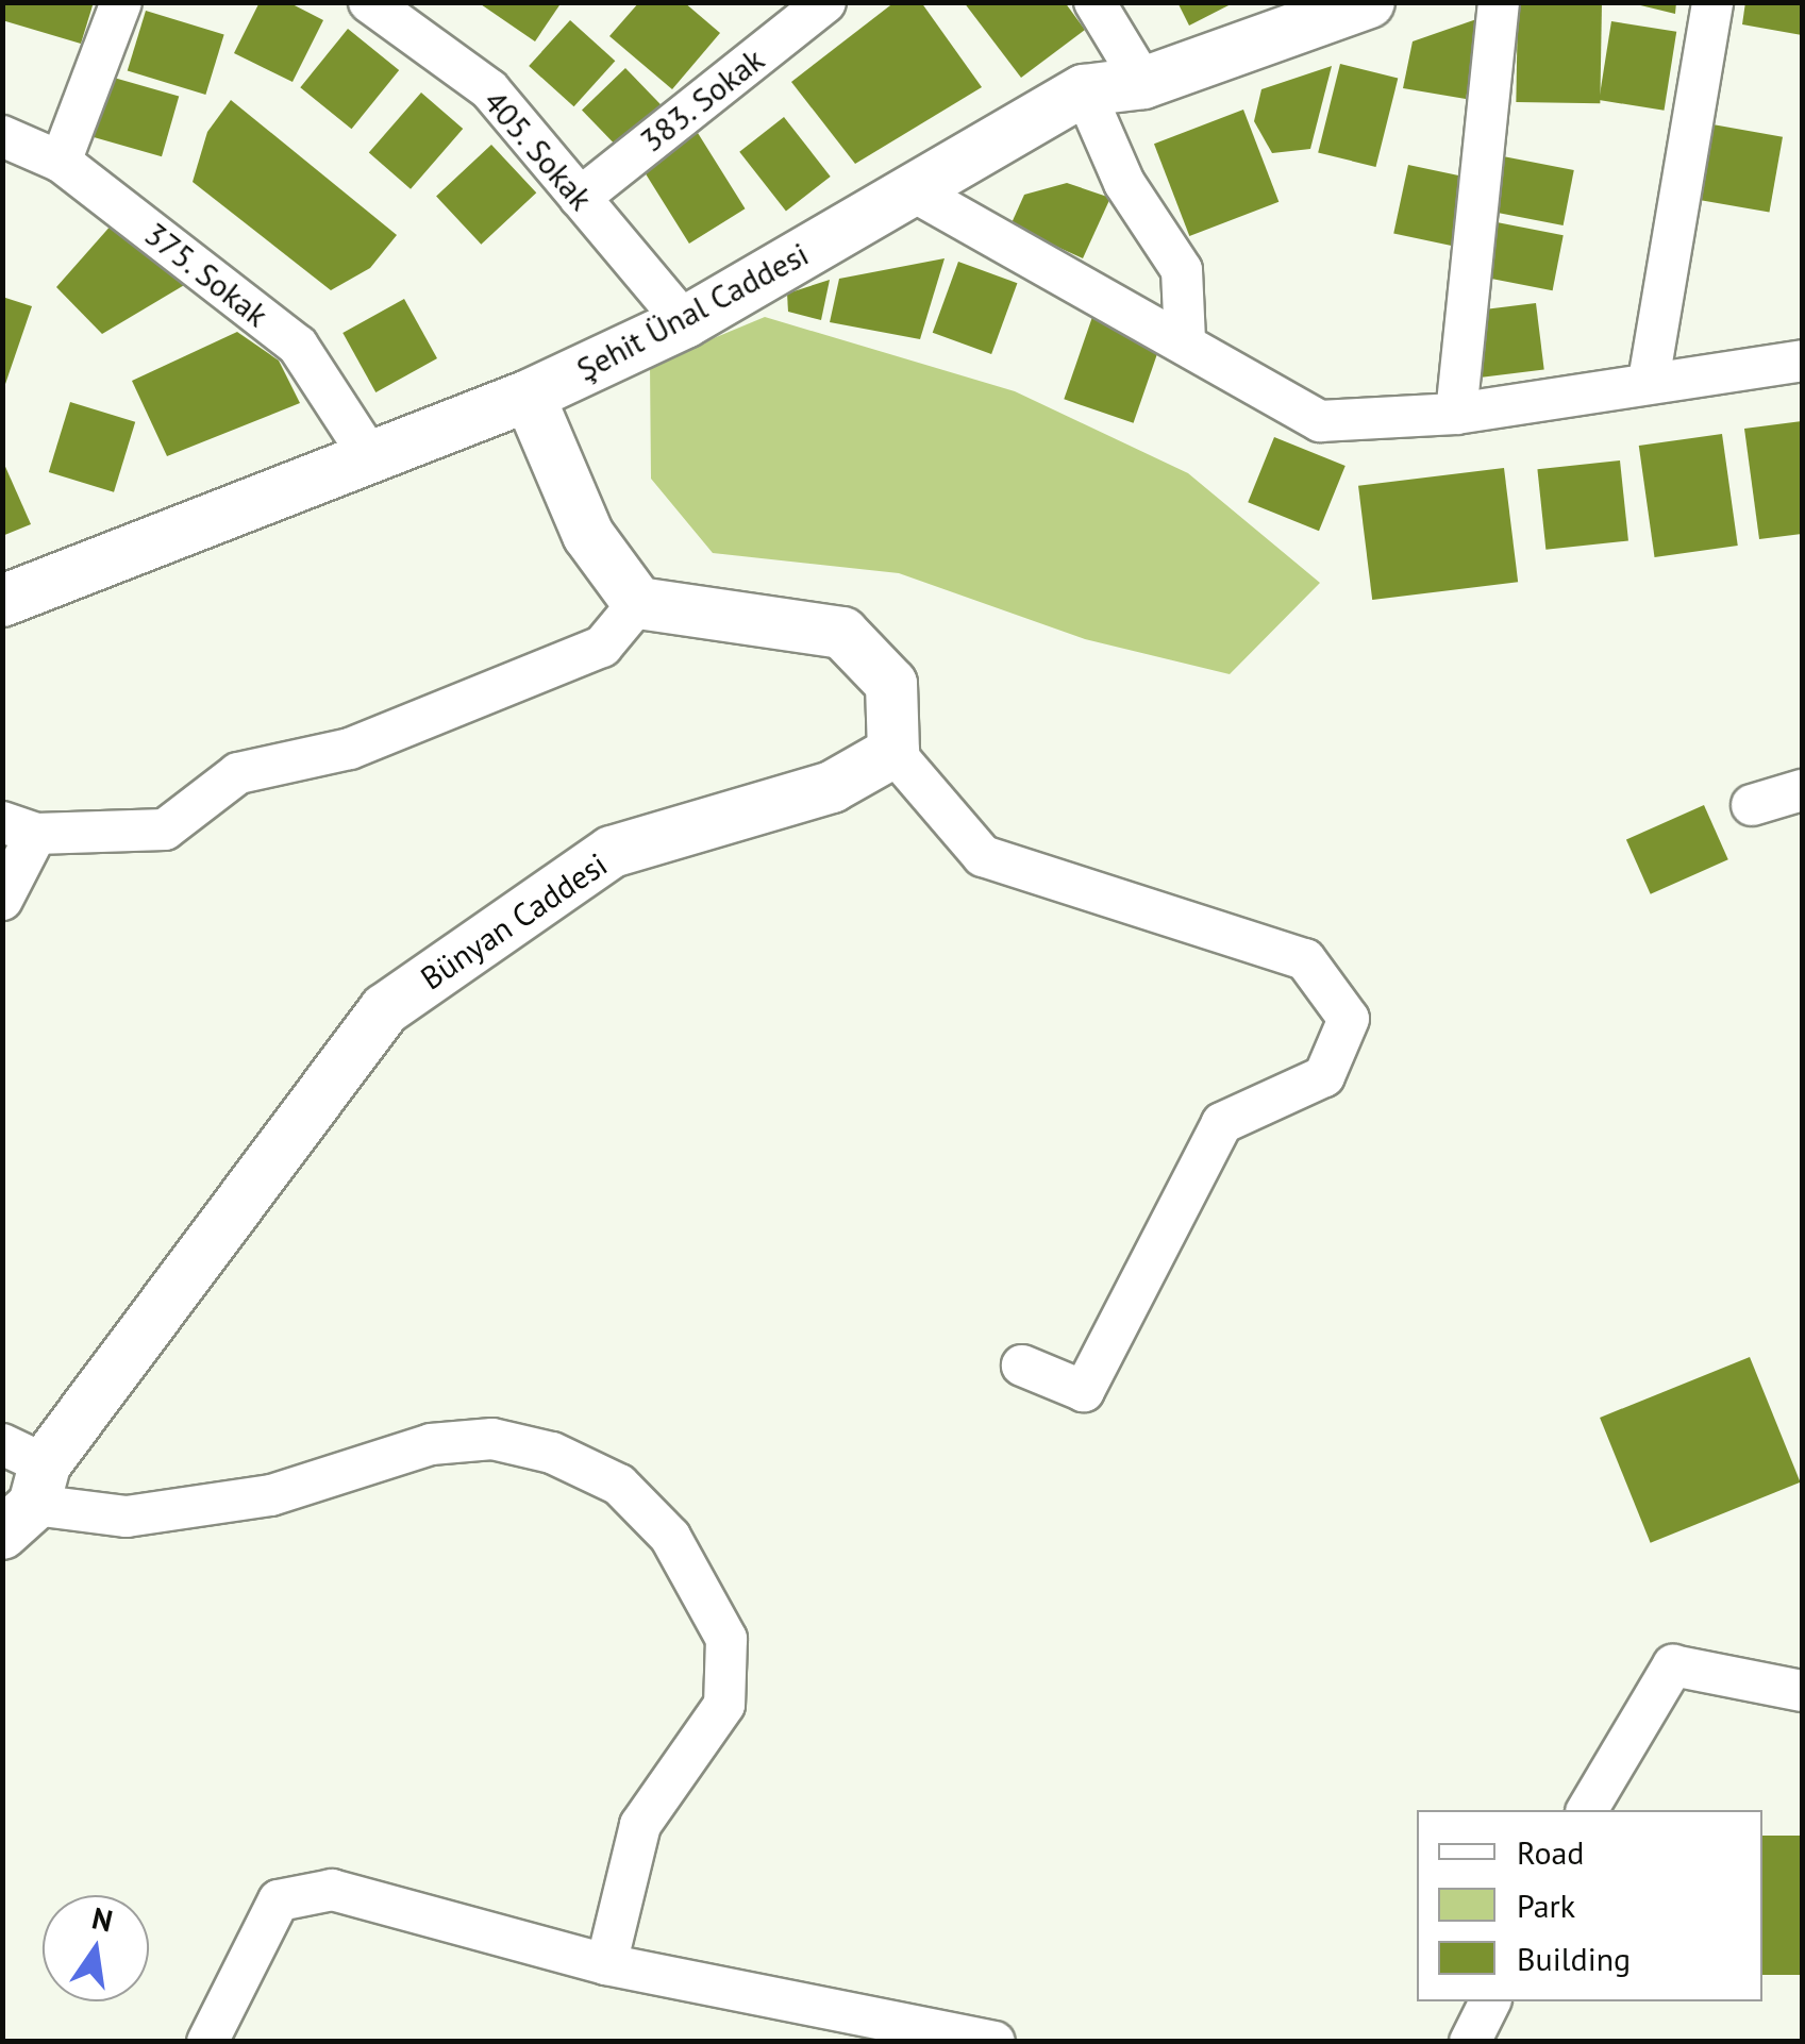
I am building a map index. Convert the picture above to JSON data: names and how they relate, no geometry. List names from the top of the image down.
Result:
{
  "streets": {
    "street": [
      "383. Sokak",
      "405. Sokak",
      "375. Sokak",
      "Şehit Ünal Caddesi",
      "Bünyan Caddesi"
    ]
  },
  "crossings": [
    ["383. Sokak", "405. Sokak"],
    ["405. Sokak", "Şehit Ünal Caddesi"],
    ["375. Sokak", "Şehit Ünal Caddesi"]
  ],
  "legend": ["Road", "Park", "Building"],
  "north": "top"
}
